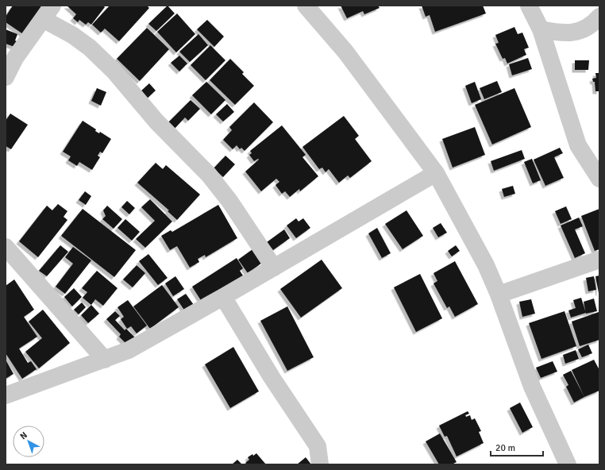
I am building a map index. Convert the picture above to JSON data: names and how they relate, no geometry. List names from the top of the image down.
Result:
{
  "scale_bar": "20 m",
  "north": "top left"
}
